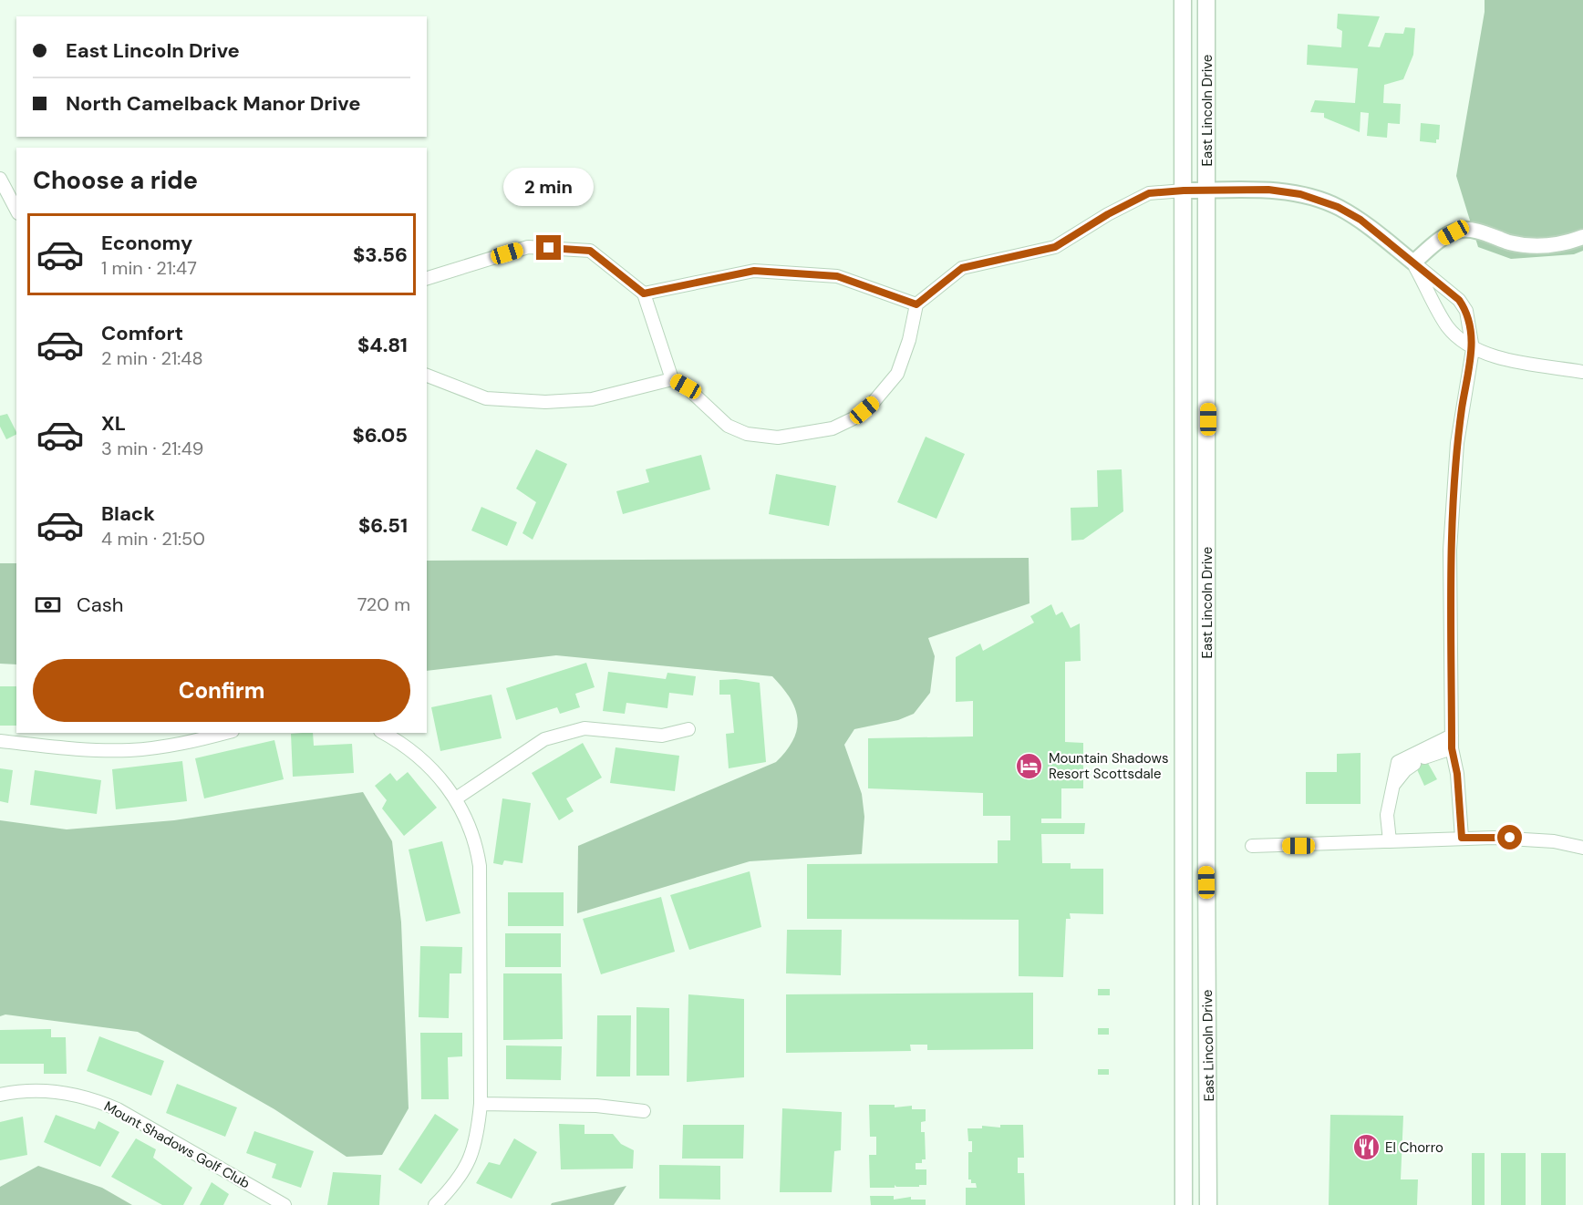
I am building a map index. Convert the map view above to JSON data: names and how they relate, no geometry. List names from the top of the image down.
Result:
{
  "streets": {
    "main road": ["East Lincoln Drive"],
    "street": ["Mount Shadows Golf Club"]
  },
  "places": {
    "hotel": ["Mountain Shadows Resort Scottsdale"],
    "restaurant": ["El Chorro"]
  },
  "page": {
    "banner": ["East Lincoln Drive", "North Camelback Manor Drive"],
    "heading": "Choose a ride",
    "bubble": "2 min",
    "list": [
      {
        "name": "Economy",
        "note": "1 min · 21:47",
        "value": "$3.56"
      },
      {
        "name": "Comfort",
        "note": "2 min · 21:48",
        "value": "$4.81"
      },
      {
        "name": "XL",
        "note": "3 min · 21:49",
        "value": "$6.05"
      },
      {
        "name": "Black",
        "note": "4 min · 21:50",
        "value": "$6.51"
      }
    ],
    "pay": ["Cash", "720 m"],
    "buttons": "Confirm"
  }
}
